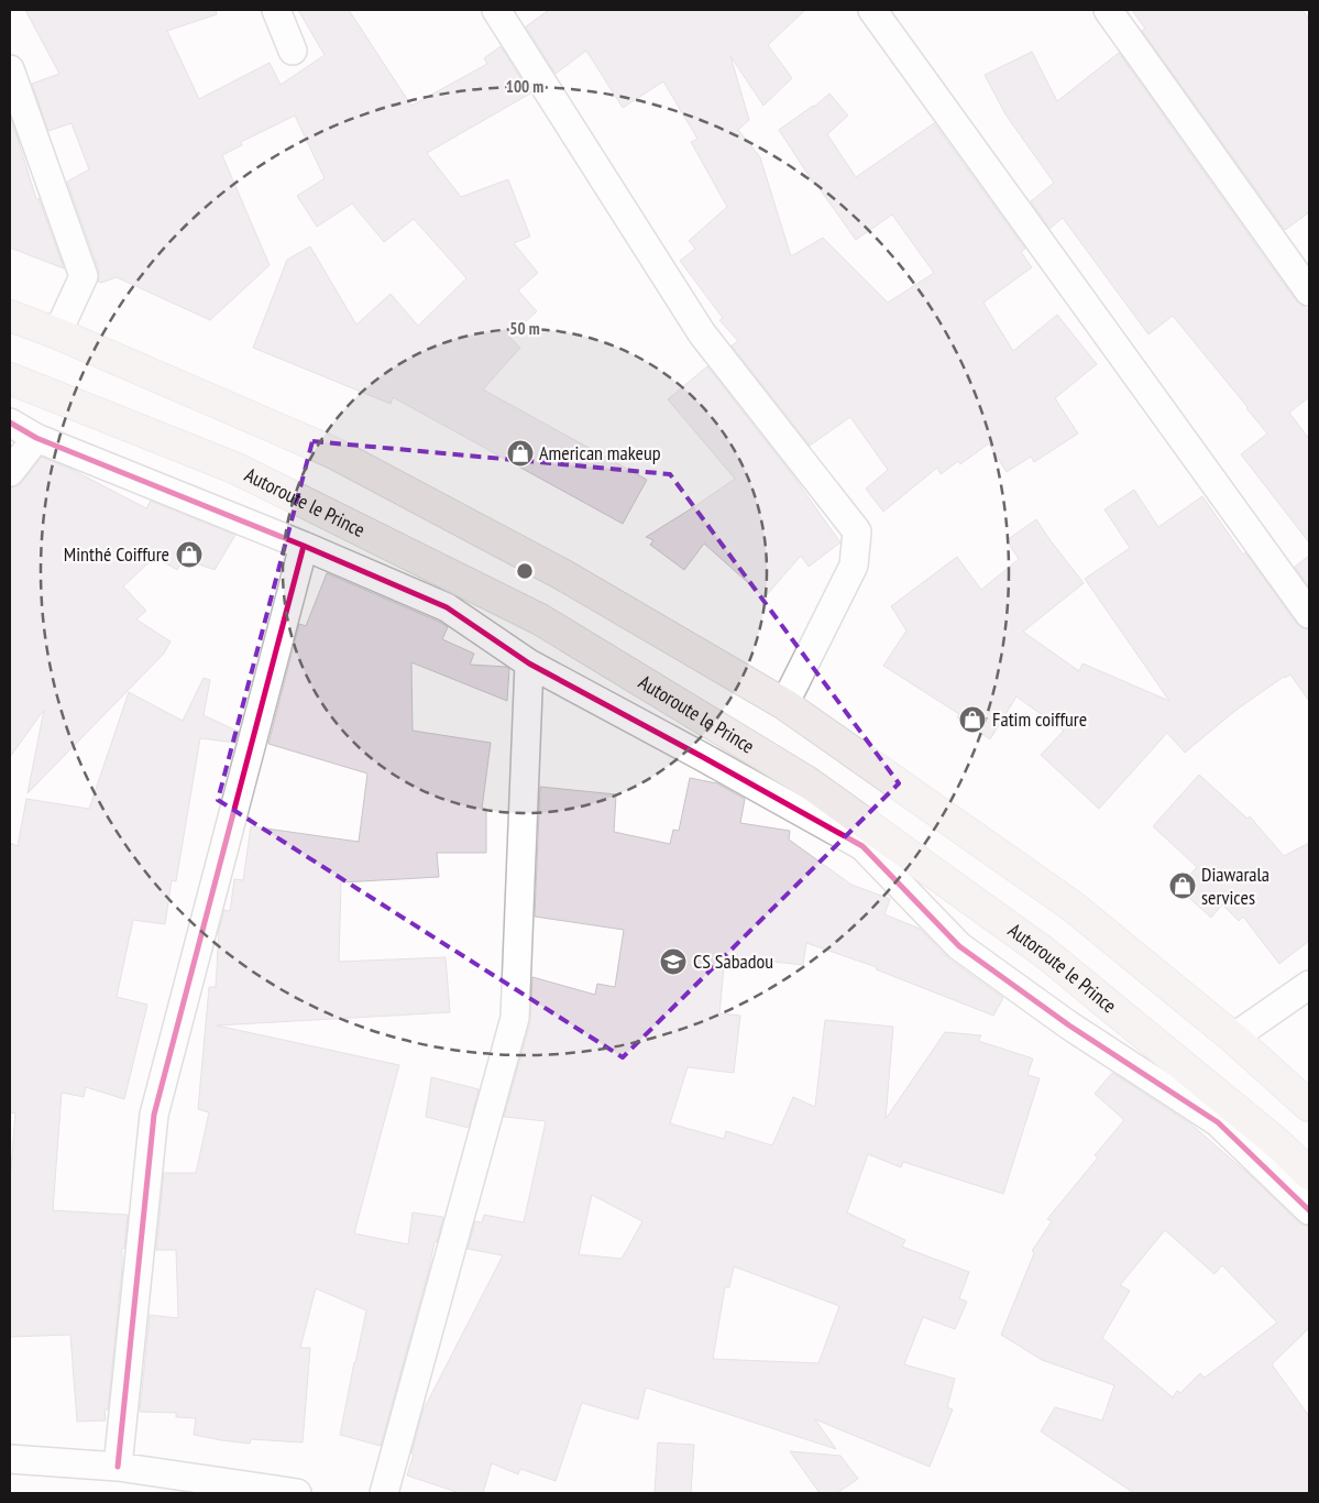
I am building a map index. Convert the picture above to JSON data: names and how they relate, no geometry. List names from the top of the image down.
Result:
{
  "streets": {
    "main road": ["Autoroute le Prince"]
  },
  "places": {
    "shop": [
      "American makeup",
      "Minthé Coiffure",
      "Fatim coiffure",
      "Diawarala services"
    ],
    "school or university": ["CS Sabadou"]
  },
  "rings": ["100 m", "50 m"]
}
